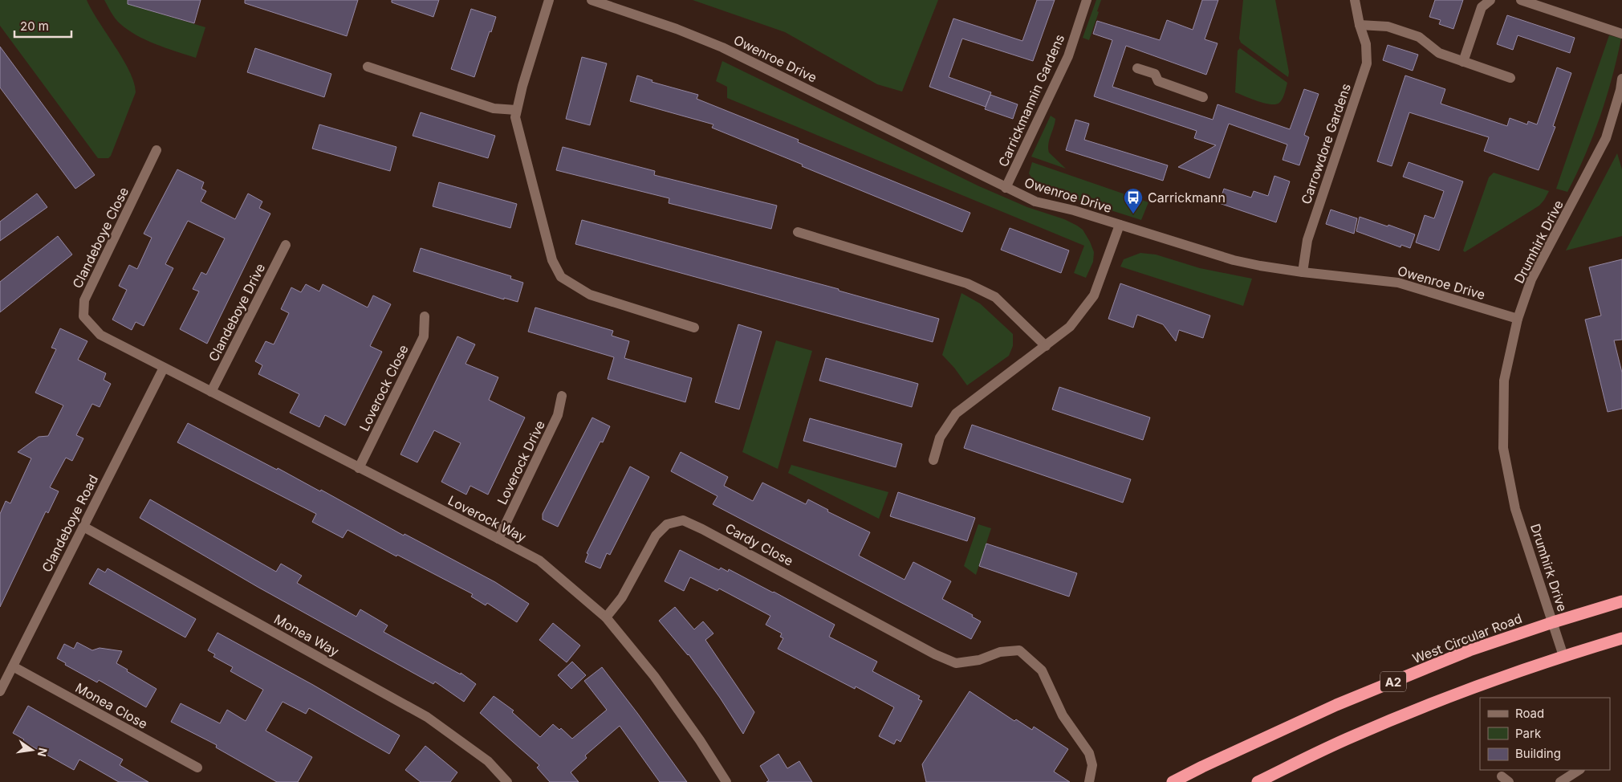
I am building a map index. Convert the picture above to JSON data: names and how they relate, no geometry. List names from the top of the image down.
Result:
{
  "streets": {
    "highway": ["West Circular Road", "A2"],
    "street": [
      "Owenroe Drive",
      "Carrickmannin Gardens",
      "Carrowdore Gardens",
      "Clandeboye Close",
      "Drumhirk Drive",
      "Clandeboye Drive",
      "Loverock Close",
      "Loverock Drive",
      "Loverock Way",
      "Clandeboye Road",
      "Cardy Close",
      "Monea Way",
      "Monea Close"
    ]
  },
  "crossings": [
    ["Owenroe Drive", "Carrickmannin Gardens"],
    ["Owenroe Drive", "Carrowdore Gardens"],
    ["Owenroe Drive", "Drumhirk Drive"],
    ["Clandeboye Close", "Loverock Way"],
    ["Clandeboye Close", "Clandeboye Road"],
    ["Drumhirk Drive", "West Circular Road"],
    ["Clandeboye Drive", "Loverock Way"],
    ["Loverock Close", "Loverock Way"],
    ["Loverock Drive", "Loverock Way"],
    ["Loverock Way", "Clandeboye Road"],
    ["Loverock Way", "Cardy Close"],
    ["Clandeboye Road", "Monea Way"],
    ["Clandeboye Road", "Monea Close"]
  ],
  "places": {
    "bus stop": ["Carrickmann"]
  },
  "legend": ["Road", "Park", "Building"],
  "scale_bar": "20 m",
  "north": "right"
}
